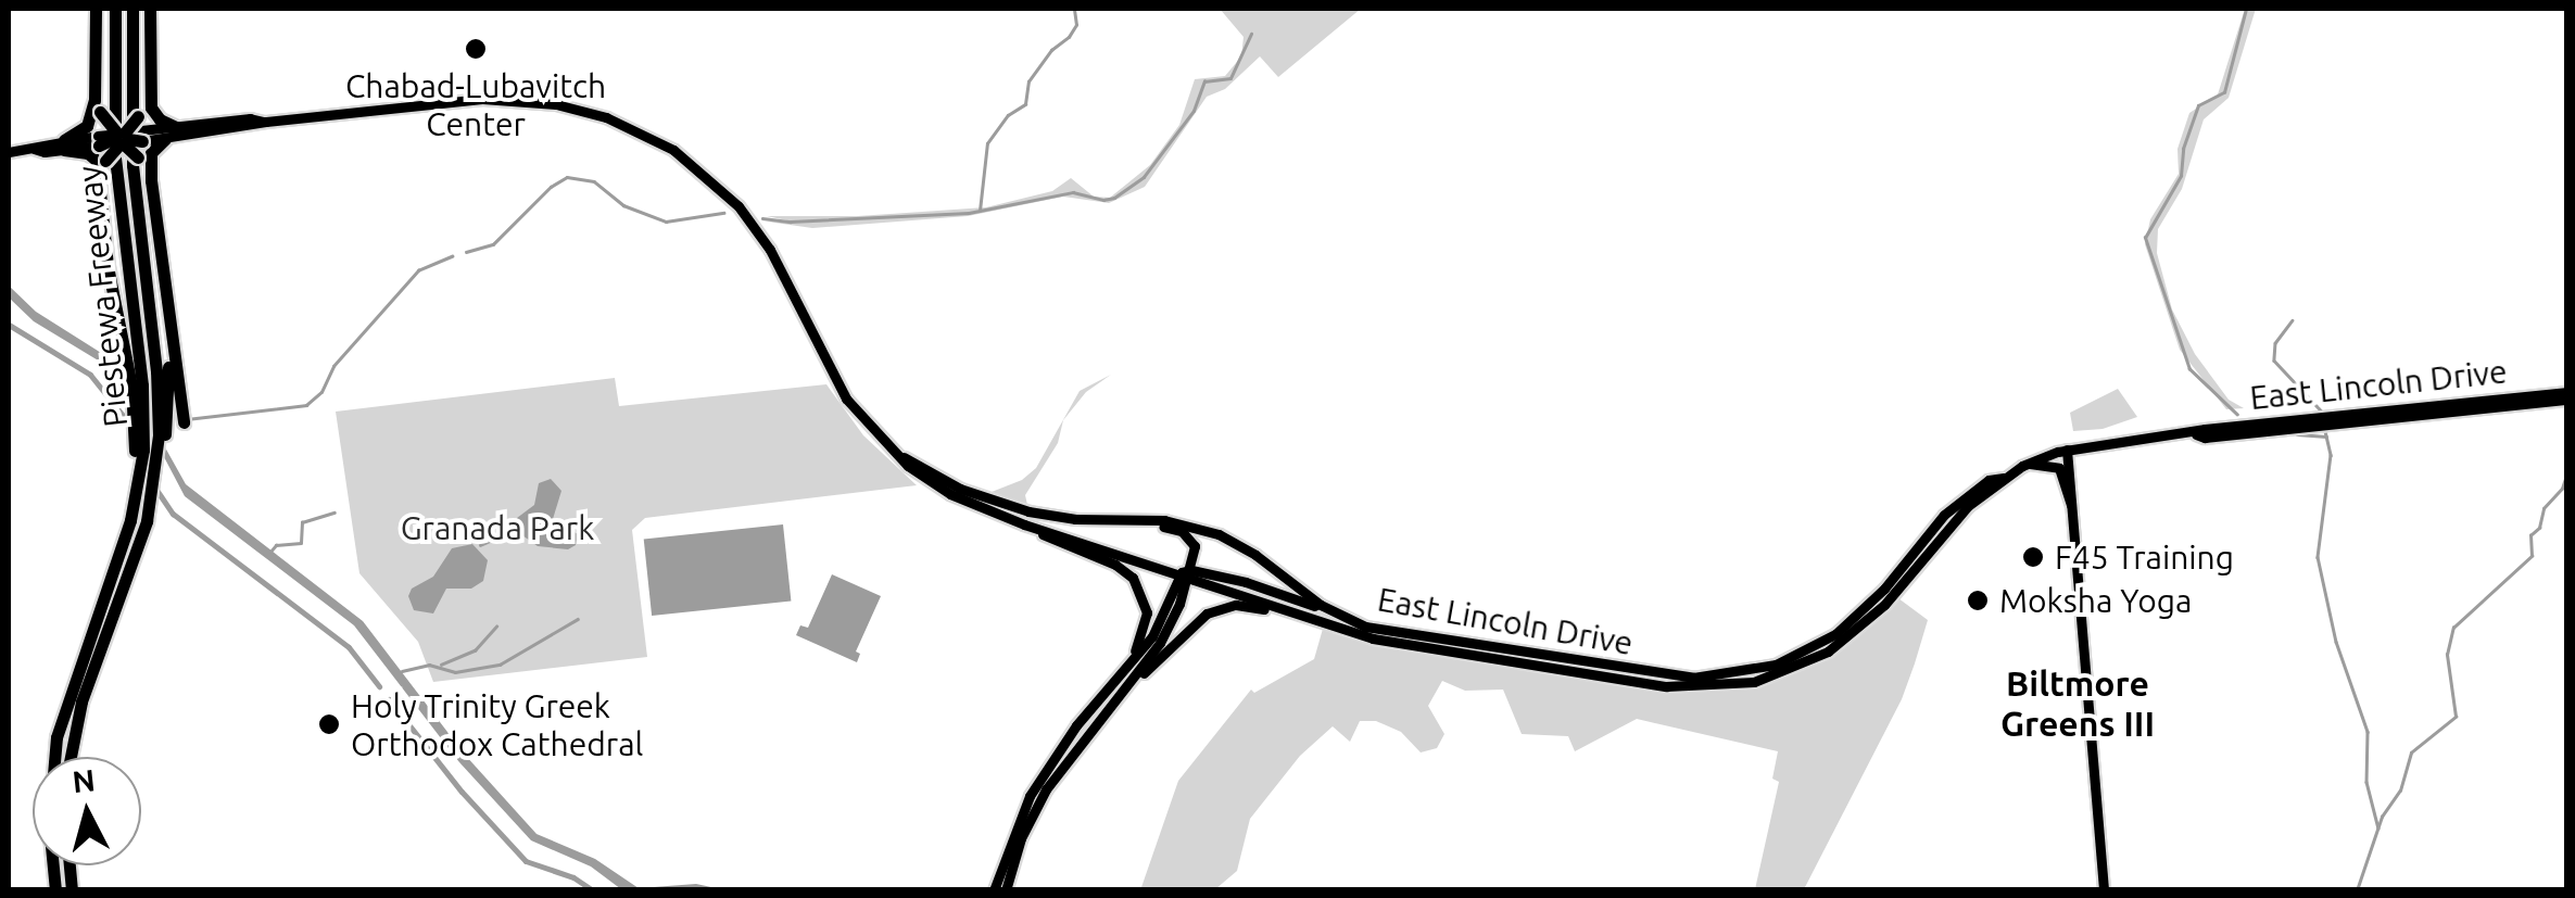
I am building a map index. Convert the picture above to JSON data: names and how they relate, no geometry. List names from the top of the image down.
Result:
{
  "streets": {
    "highway": ["Piestewa Freeway"],
    "main road": ["East Lincoln Drive"]
  },
  "districts": ["Biltmore Greens III"],
  "parks": ["Granada Park"],
  "places": [
    "Chabad-Lubavitch Center",
    "F45 Training",
    "Moksha Yoga",
    "Holy Trinity Greek Orthodox Cathedral"
  ],
  "north": "top"
}
